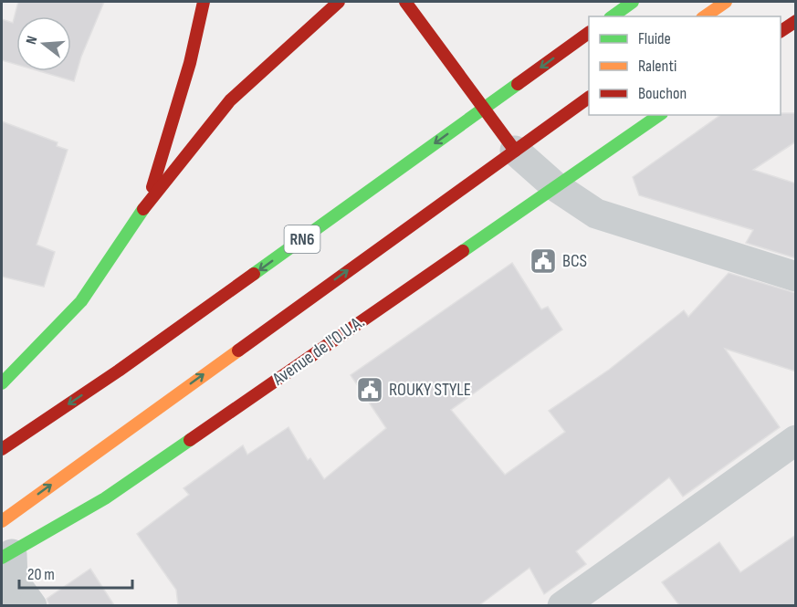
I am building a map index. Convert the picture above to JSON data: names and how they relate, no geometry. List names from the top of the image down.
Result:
{
  "streets": {
    "main road": ["RN6", "Avenue de l'O.U.A."]
  },
  "places": {
    "public building": ["BCS", "ROUKY STYLE"]
  },
  "legend": ["Fluide", "Ralenti", "Bouchon"],
  "scale_bar": "20 m",
  "north": "left"
}
